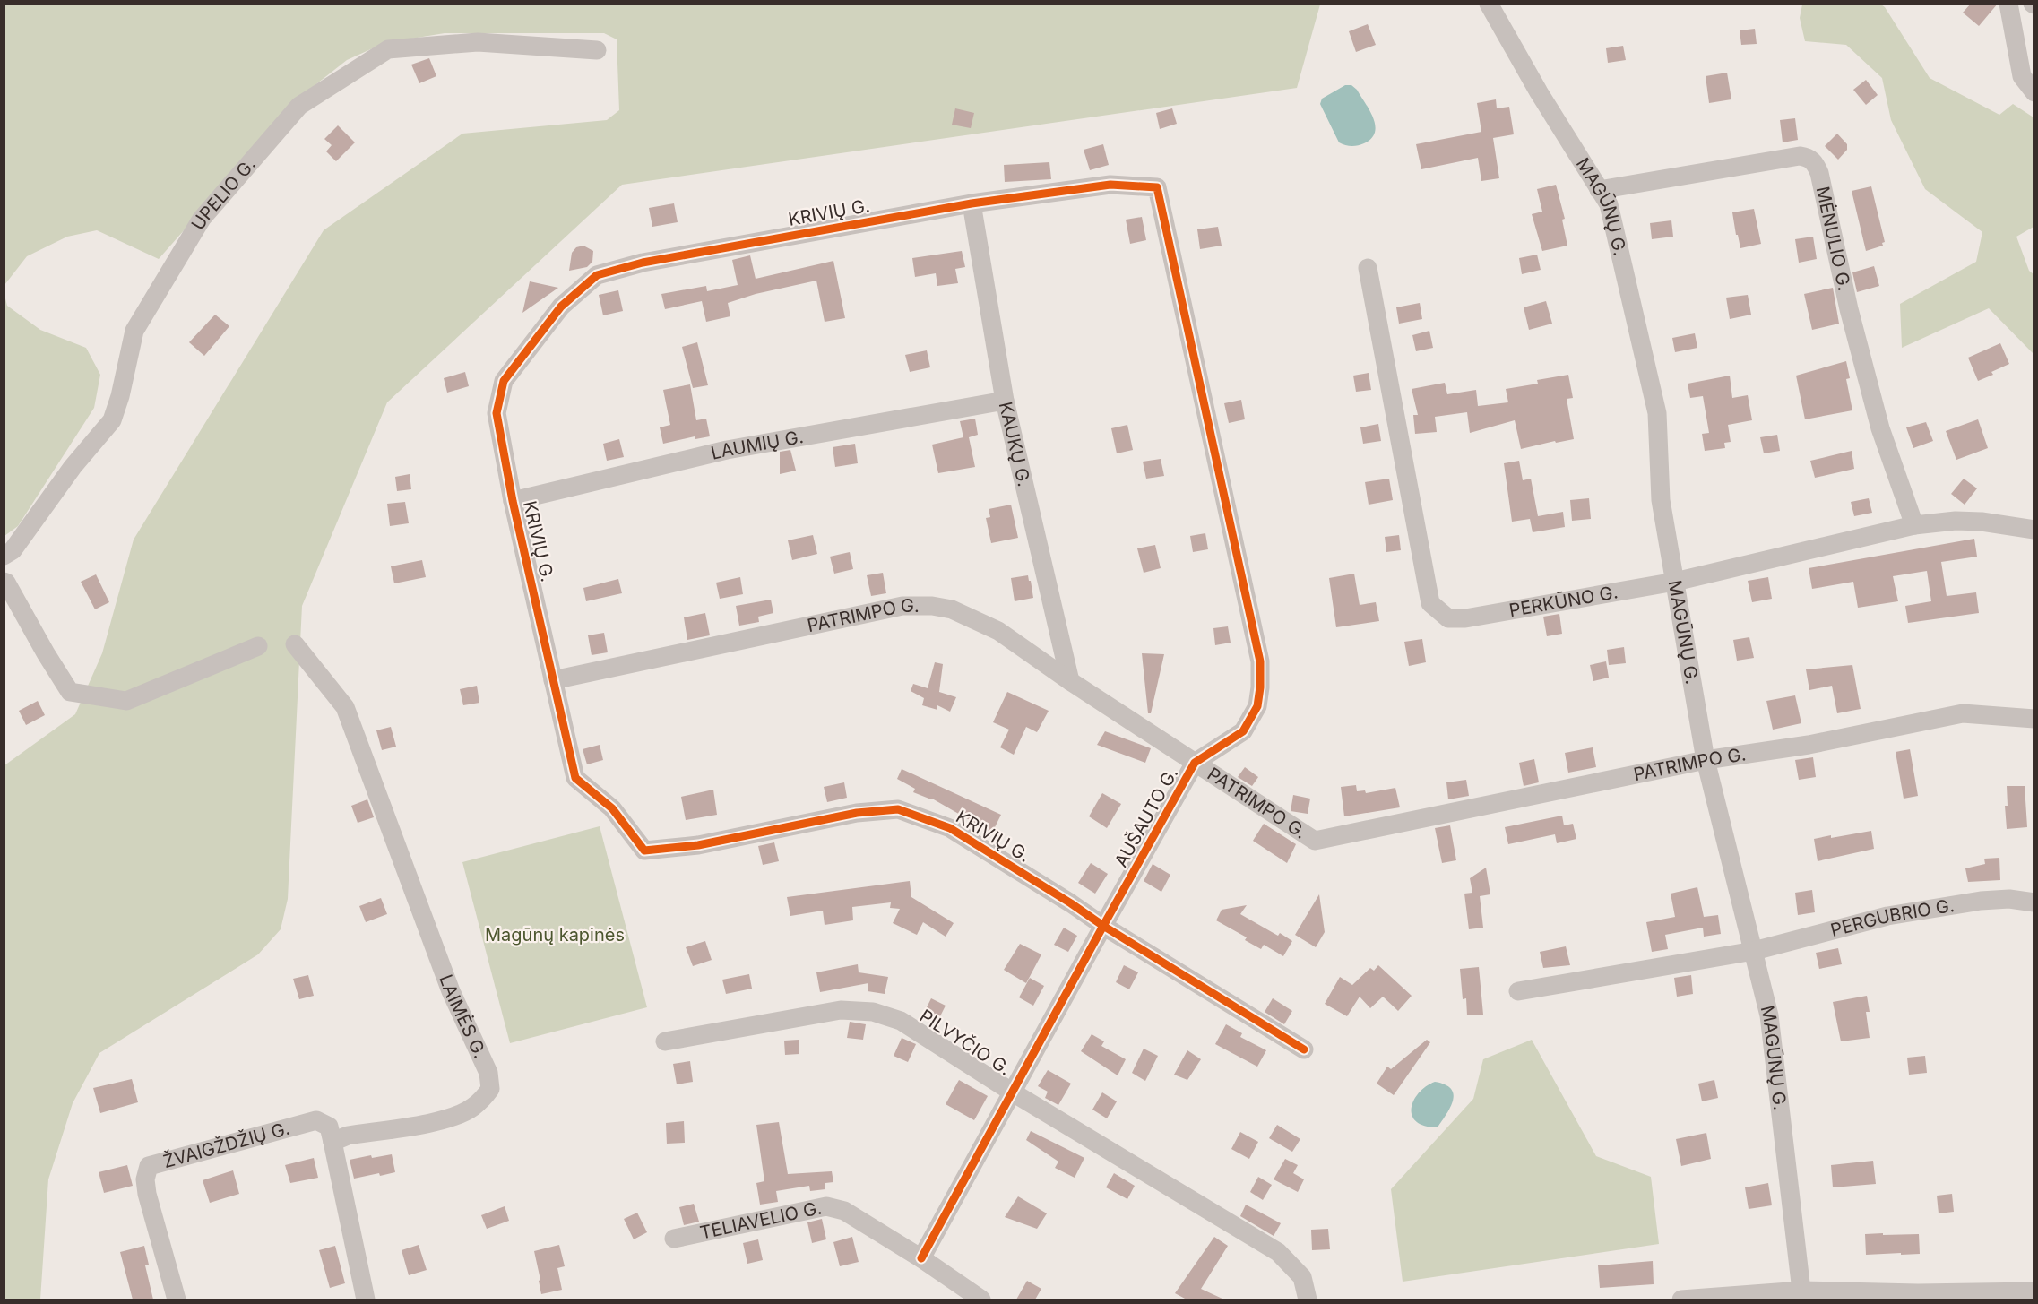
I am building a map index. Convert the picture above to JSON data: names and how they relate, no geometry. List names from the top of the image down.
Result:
{
  "streets": {
    "street": [
      "UPELIO G.",
      "MAGŪNŲ G.",
      "KRIVIŲ G.",
      "MĖNULIO G.",
      "KAUKŲ G.",
      "LAUMIŲ G.",
      "PERKŪNO G.",
      "PATRIMPO G.",
      "AUŠAUTO G.",
      "PERGUBRIO G.",
      "LAIMĖS G.",
      "PILVYČIO G.",
      "ŽVAIGŽDŽIŲ G.",
      "TELIAVELIO G."
    ]
  },
  "crossings": [
    ["MAGŪNŲ G.", "MĖNULIO G."],
    ["MAGŪNŲ G.", "PERKŪNO G."],
    ["MAGŪNŲ G.", "PATRIMPO G."],
    ["MAGŪNŲ G.", "PERGUBRIO G."],
    ["KRIVIŲ G.", "KAUKŲ G."],
    ["KRIVIŲ G.", "LAUMIŲ G."],
    ["KRIVIŲ G.", "PATRIMPO G."],
    ["KRIVIŲ G.", "AUŠAUTO G."],
    ["MĖNULIO G.", "PERKŪNO G."],
    ["KAUKŲ G.", "LAUMIŲ G."],
    ["KAUKŲ G.", "PATRIMPO G."],
    ["PATRIMPO G.", "AUŠAUTO G."],
    ["AUŠAUTO G.", "PILVYČIO G."],
    ["AUŠAUTO G.", "TELIAVELIO G."],
    ["LAIMĖS G.", "ŽVAIGŽDŽIŲ G."]
  ],
  "parks": ["Magūnų kapinės"]
}
